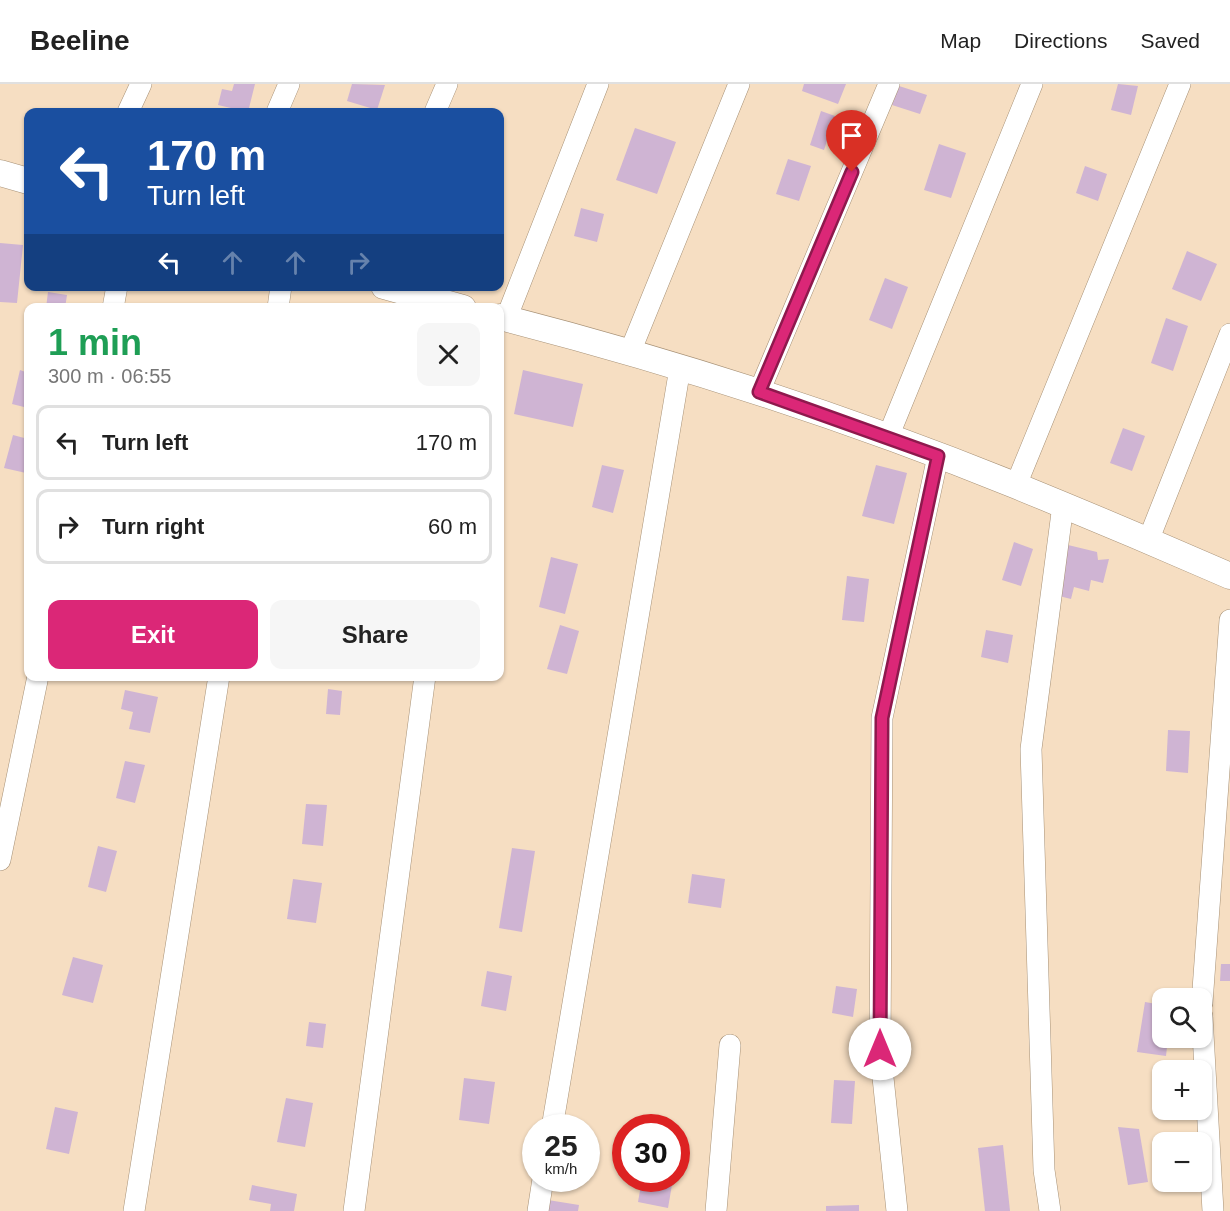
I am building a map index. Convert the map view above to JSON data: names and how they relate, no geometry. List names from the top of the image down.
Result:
{
  "page": {
    "header": "Beeline",
    "nav": ["Map", "Directions", "Saved"],
    "turn": ["170 m", "Turn left"],
    "heading": ["1 min", "300 m · 06:55"],
    "list": [
      {
        "name": "Turn left",
        "value": "170 m"
      },
      {
        "name": "Turn right",
        "value": "60 m"
      }
    ],
    "buttons": ["Exit", "Share"],
    "map_buttons": ["+", "−"],
    "speed": "25 km/h",
    "limit": "30"
  }
}
